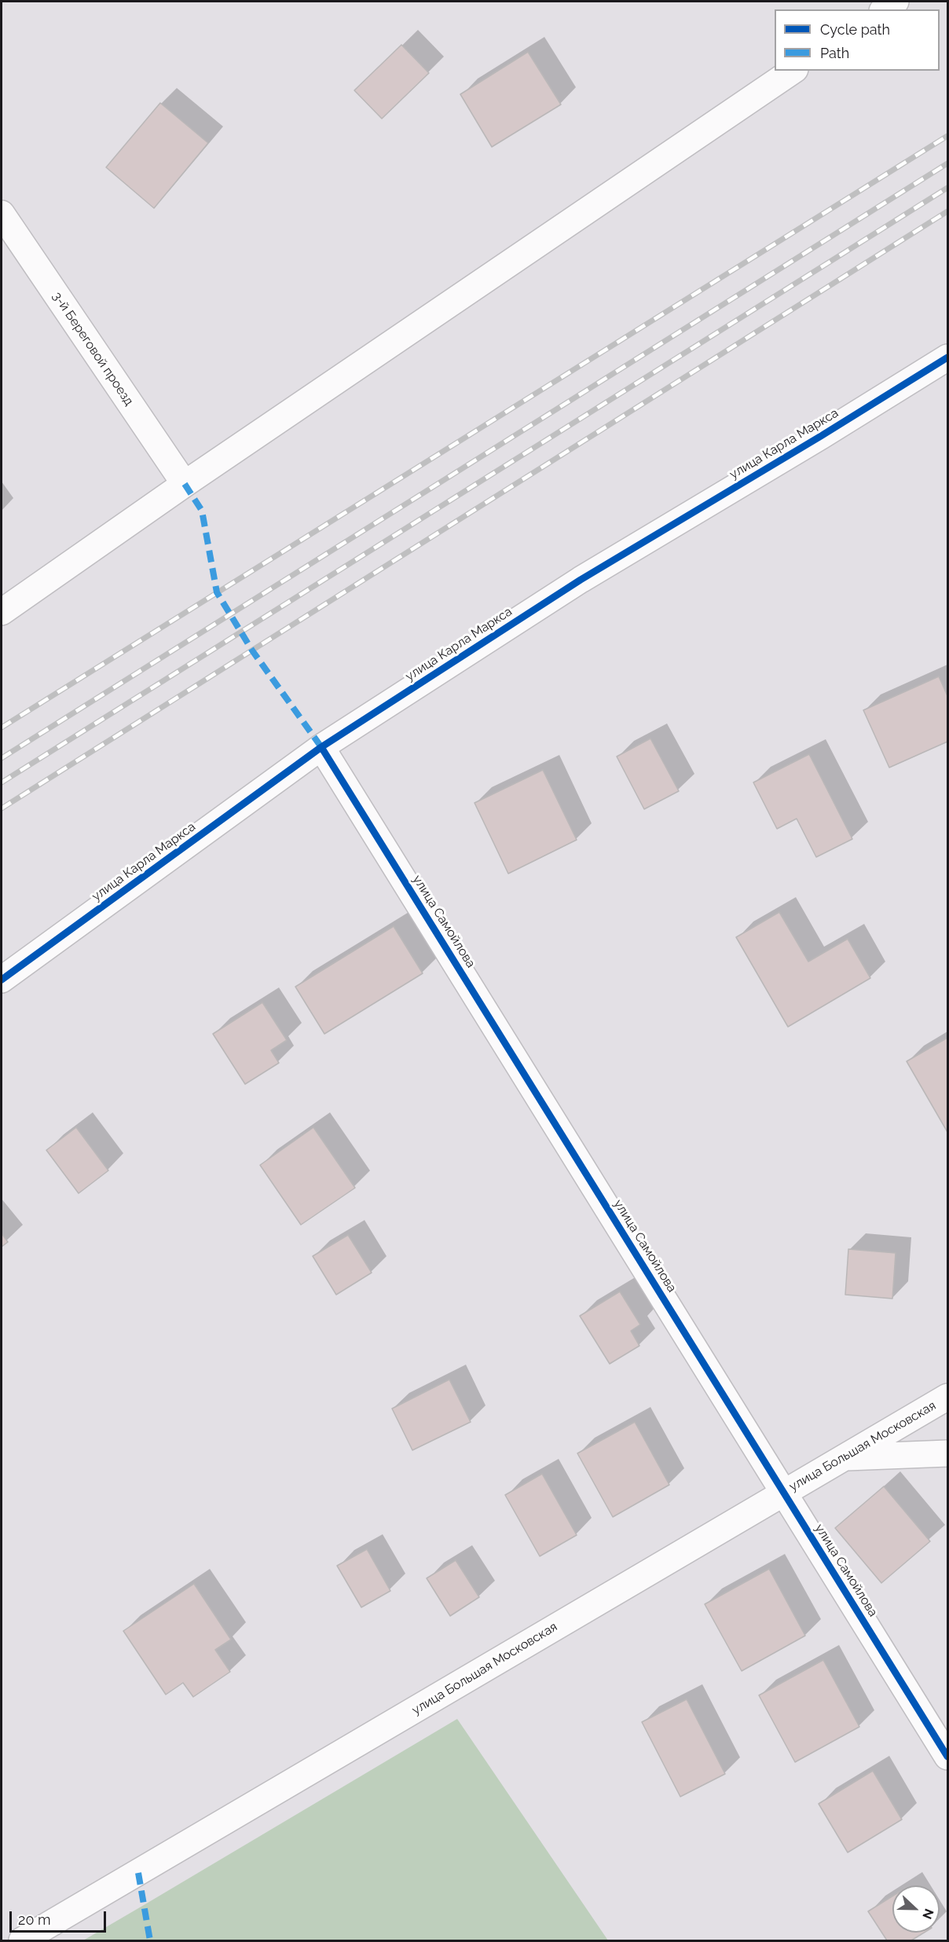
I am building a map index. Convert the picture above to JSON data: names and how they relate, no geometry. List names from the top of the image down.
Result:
{
  "streets": {
    "street": [
      "3-й Береговой проезд",
      "улица Карла Маркса",
      "улица Самойлова",
      "улица Большая Московская"
    ]
  },
  "crossings": [
    ["улица Карла Маркса", "улица Самойлова"],
    ["улица Самойлова", "улица Большая Московская"]
  ],
  "legend": ["Cycle path", "Path"],
  "scale_bar": "20 m",
  "north": "right"
}
